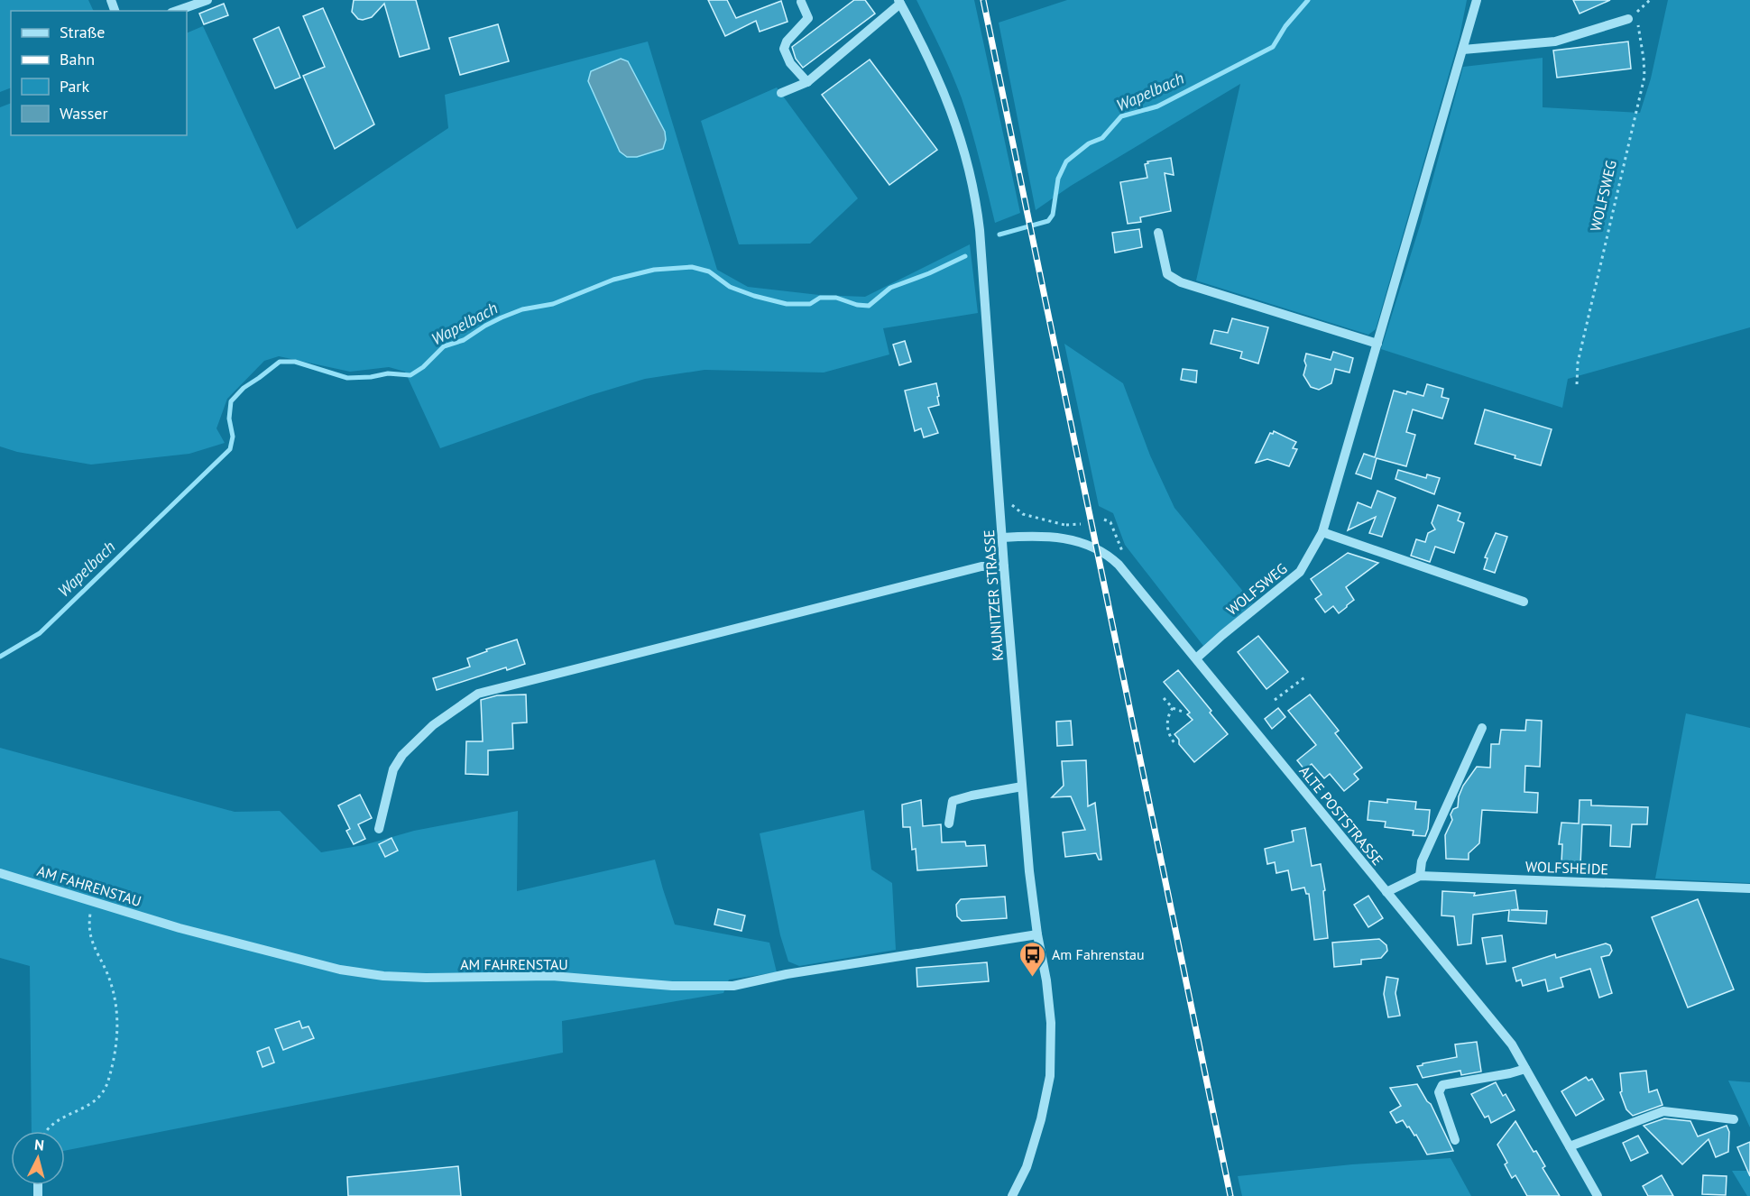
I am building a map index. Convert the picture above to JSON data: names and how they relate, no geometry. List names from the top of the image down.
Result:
{
  "streets": {
    "street": [
      "WOLFSWEG",
      "KAUNITZER STRASSE",
      "ALTE POSTSTRASSE",
      "WOLFSHEIDE",
      "AM FAHRENSTAU"
    ]
  },
  "crossings": [
    ["WOLFSWEG", "ALTE POSTSTRASSE"],
    ["KAUNITZER STRASSE", "ALTE POSTSTRASSE"],
    ["KAUNITZER STRASSE", "AM FAHRENSTAU"],
    ["ALTE POSTSTRASSE", "WOLFSHEIDE"]
  ],
  "water": ["Wapelbach"],
  "places": {
    "bus stop": ["Am Fahrenstau"]
  },
  "legend": [
    "Straße",
    "Bahn",
    "Park",
    "Wasser"
  ],
  "north": "top"
}
